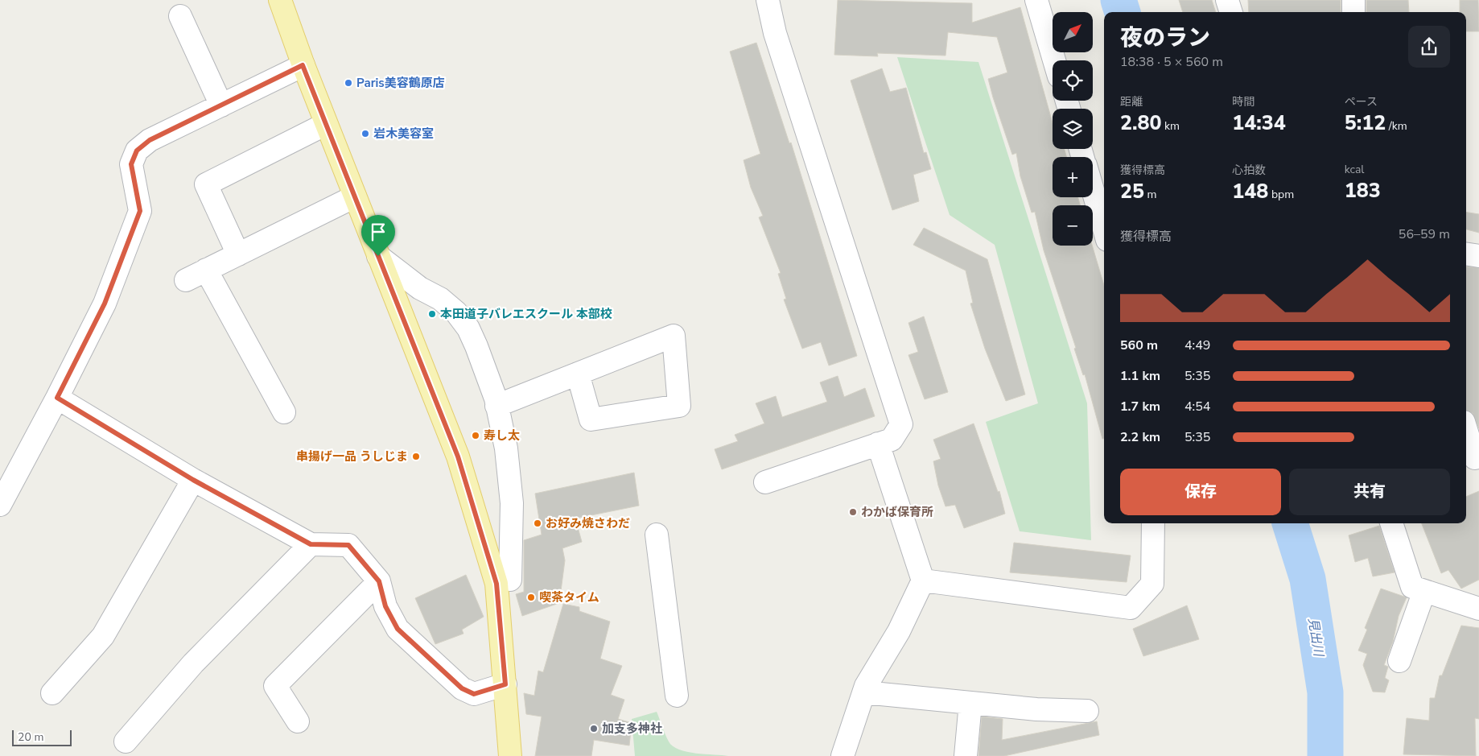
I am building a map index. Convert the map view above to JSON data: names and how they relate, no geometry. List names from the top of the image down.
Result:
{
  "water": ["見出川"],
  "places": [
    "Paris美容鶴原店",
    "岩木美容室",
    "本田道子バレエスクール 本部校",
    "寿し太",
    "串揚げ一品 うしじま",
    "わかば保育所",
    "お好み焼さわだ",
    "喫茶タイム",
    "加支多神社"
  ],
  "scale_bar": "20 m",
  "north": "top right",
  "page": {
    "map_buttons": ["+", "−"],
    "heading": ["夜のラン", "18:38 · 5 × 560 m"],
    "stats": [
      ["距離", "2.80 km"],
      ["時間", "14:34"],
      ["ペース", "5:12 /km"],
      ["獲得標高", "25 m"],
      ["心拍数", "148 bpm"],
      ["kcal", "183"]
    ],
    "chart": ["獲得標高", "56–59 m"],
    "list": [
      {
        "name": "560 m",
        "note": "4:49"
      },
      {
        "name": "1.1 km",
        "note": "5:35"
      },
      {
        "name": "1.7 km",
        "note": "4:54"
      },
      {
        "name": "2.2 km",
        "note": "5:35"
      }
    ],
    "buttons": ["保存", "共有"],
    "scale": "20 m"
  }
}
